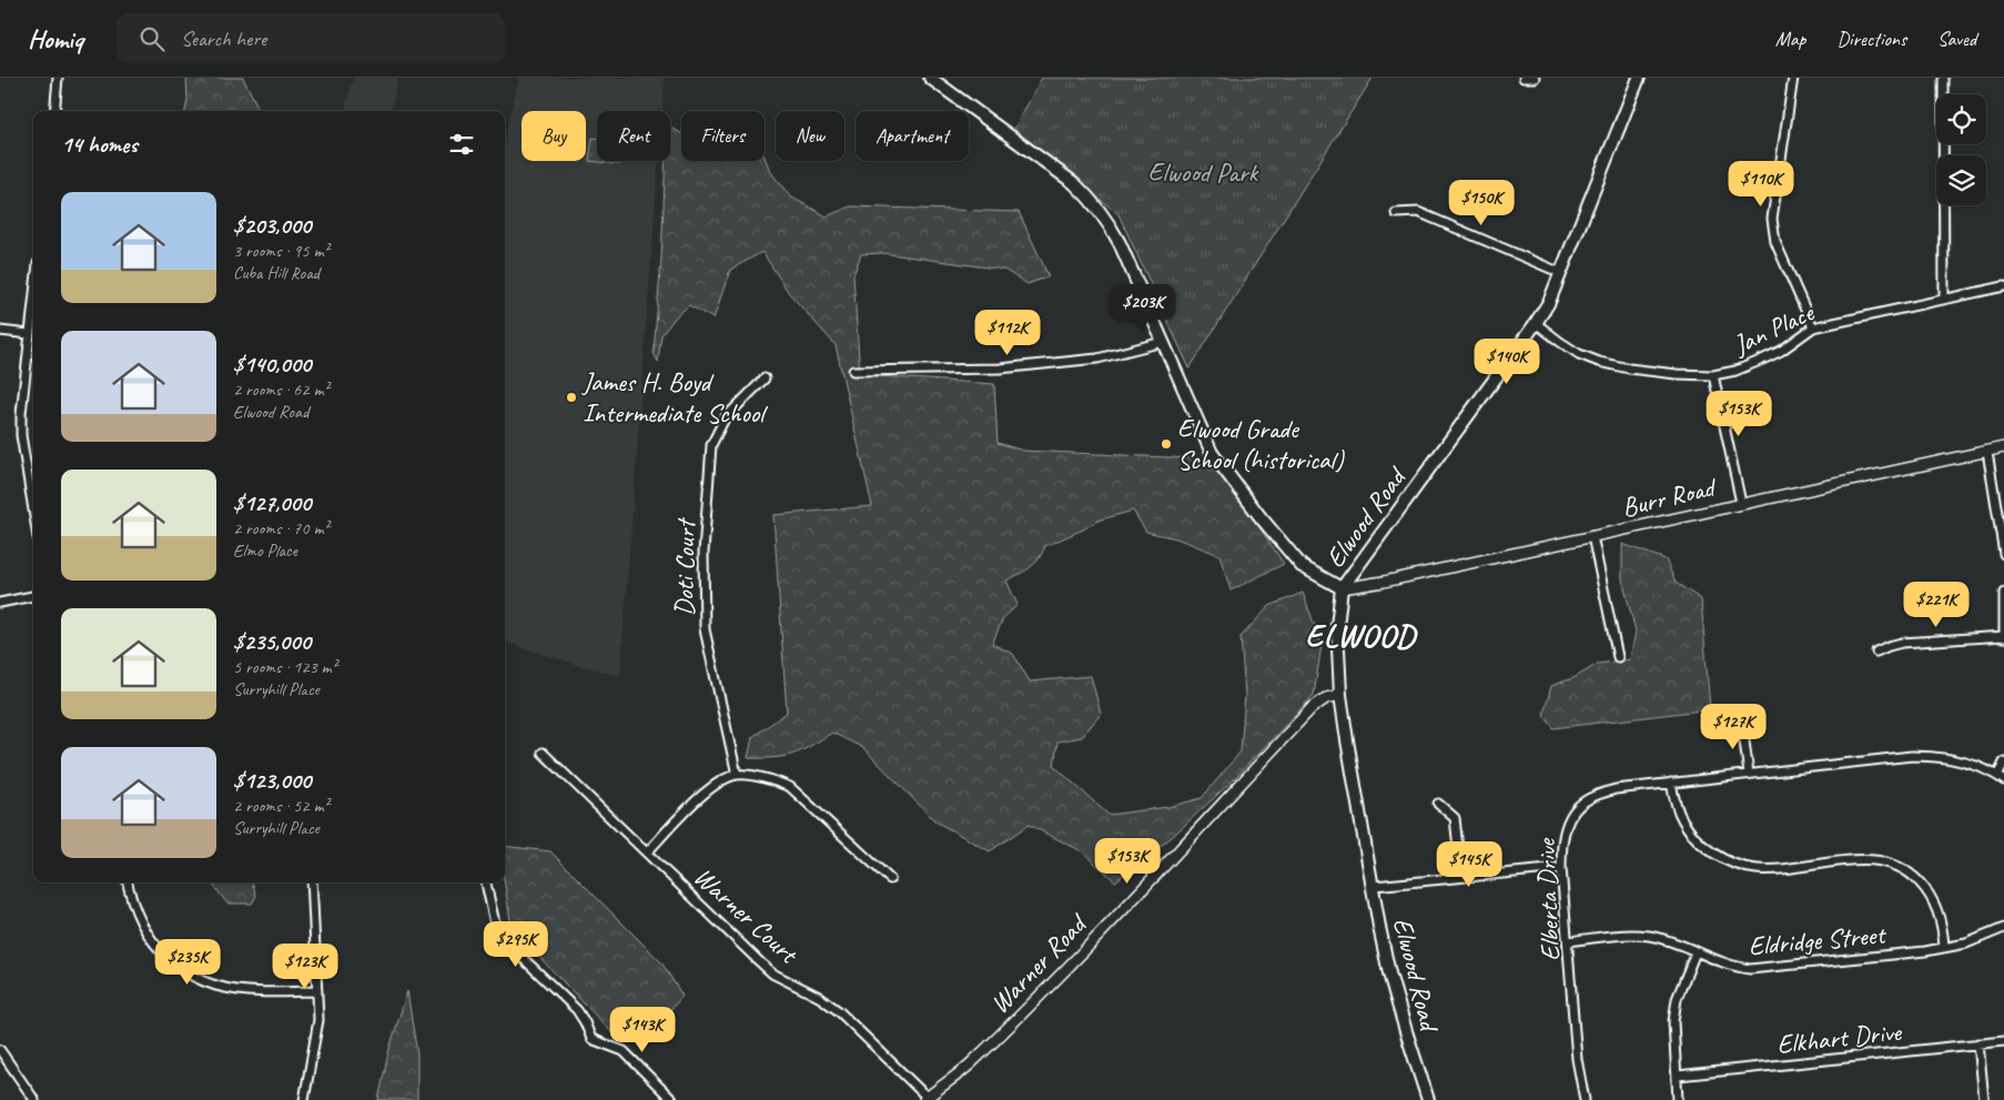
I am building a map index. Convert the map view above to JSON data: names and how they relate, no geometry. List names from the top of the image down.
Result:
{
  "streets": {
    "main road": ["Elwood Road"],
    "street": [
      "Jan Place",
      "Burr Road",
      "Doti Court",
      "Elberta Drive",
      "Warner Court",
      "Eldridge Street",
      "Warner Road",
      "Elkhart Drive"
    ]
  },
  "crossings": [
    ["Jan Place", "Elwood Road"],
    ["Burr Road", "Elwood Road"],
    ["Elwood Road", "Warner Road"],
    ["Elberta Drive", "Eldridge Street"],
    ["Warner Court", "Warner Road"]
  ],
  "districts": ["ELWOOD"],
  "parks": ["Elwood Park"],
  "places": ["James H. Boyd Intermediate School", "Elwood Grade School (historical)"],
  "page": {
    "header": "Homiq",
    "search": "Search here",
    "nav": ["Map", "Directions", "Saved"],
    "chip": [
      "Buy",
      "Rent",
      "Filters",
      "New",
      "Apartment"
    ],
    "heading": "14 homes",
    "price": [
      "$110K",
      "$150K",
      "$203K",
      "$112K",
      "$140K",
      "$153K",
      "$221K",
      "$127K",
      "$153K",
      "$145K",
      "$295K",
      "$235K",
      "$123K",
      "$143K"
    ],
    "list": [
      {
        "name": "$203,000",
        "note": "3 rooms · 95 m² · Cuba Hill Road"
      },
      {
        "name": "$140,000",
        "note": "2 rooms · 62 m² · Elwood Road"
      },
      {
        "name": "$127,000",
        "note": "2 rooms · 70 m² · Elmo Place"
      },
      {
        "name": "$235,000",
        "note": "5 rooms · 123 m² · Surryhill Place"
      },
      {
        "name": "$123,000",
        "note": "2 rooms · 52 m² · Surryhill Place"
      }
    ]
  }
}
